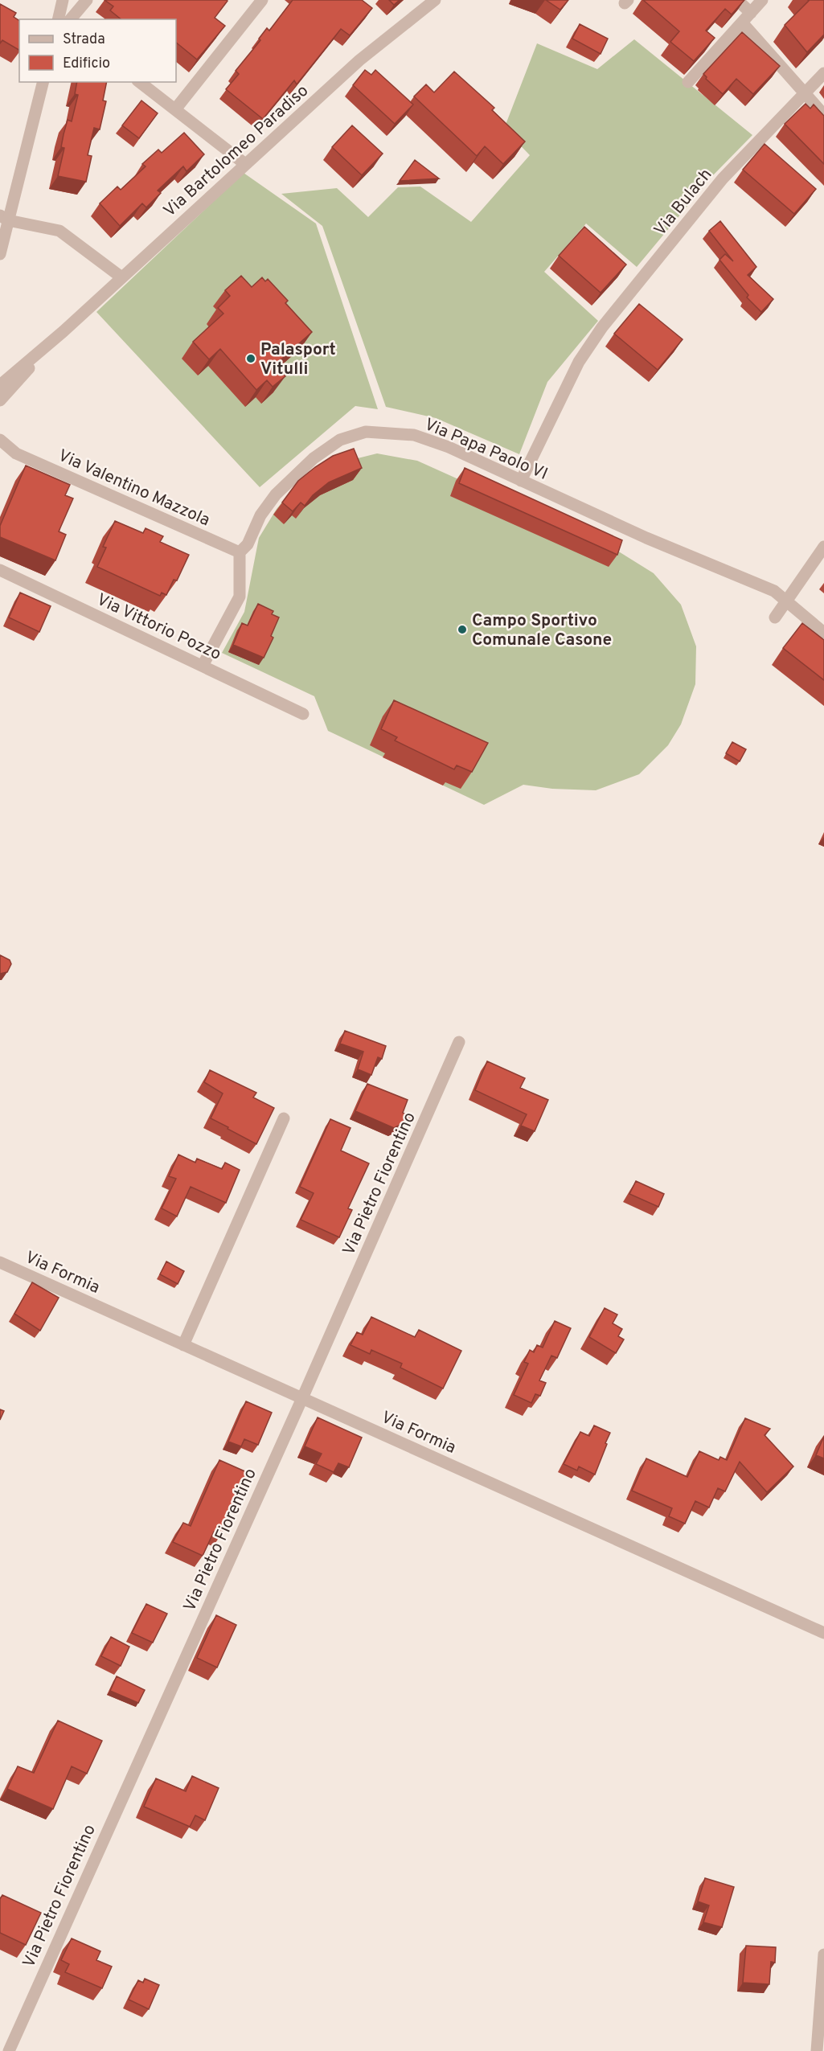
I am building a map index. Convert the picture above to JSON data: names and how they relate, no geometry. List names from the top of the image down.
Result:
{
  "streets": {
    "street": [
      "Via Bartolomeo Paradiso",
      "Via Bulach",
      "Via Papa Paolo VI",
      "Via Valentino Mazzola",
      "Via Vittorio Pozzo",
      "Via Pietro Fiorentino",
      "Via Formia"
    ]
  },
  "crossings": [
    ["Via Bulach", "Via Papa Paolo VI"],
    ["Via Papa Paolo VI", "Via Valentino Mazzola"],
    ["Via Pietro Fiorentino", "Via Formia"]
  ],
  "places": ["Palasport Vitulli", "Campo Sportivo Comunale Casone"],
  "legend": ["Strada", "Edificio"]
}
